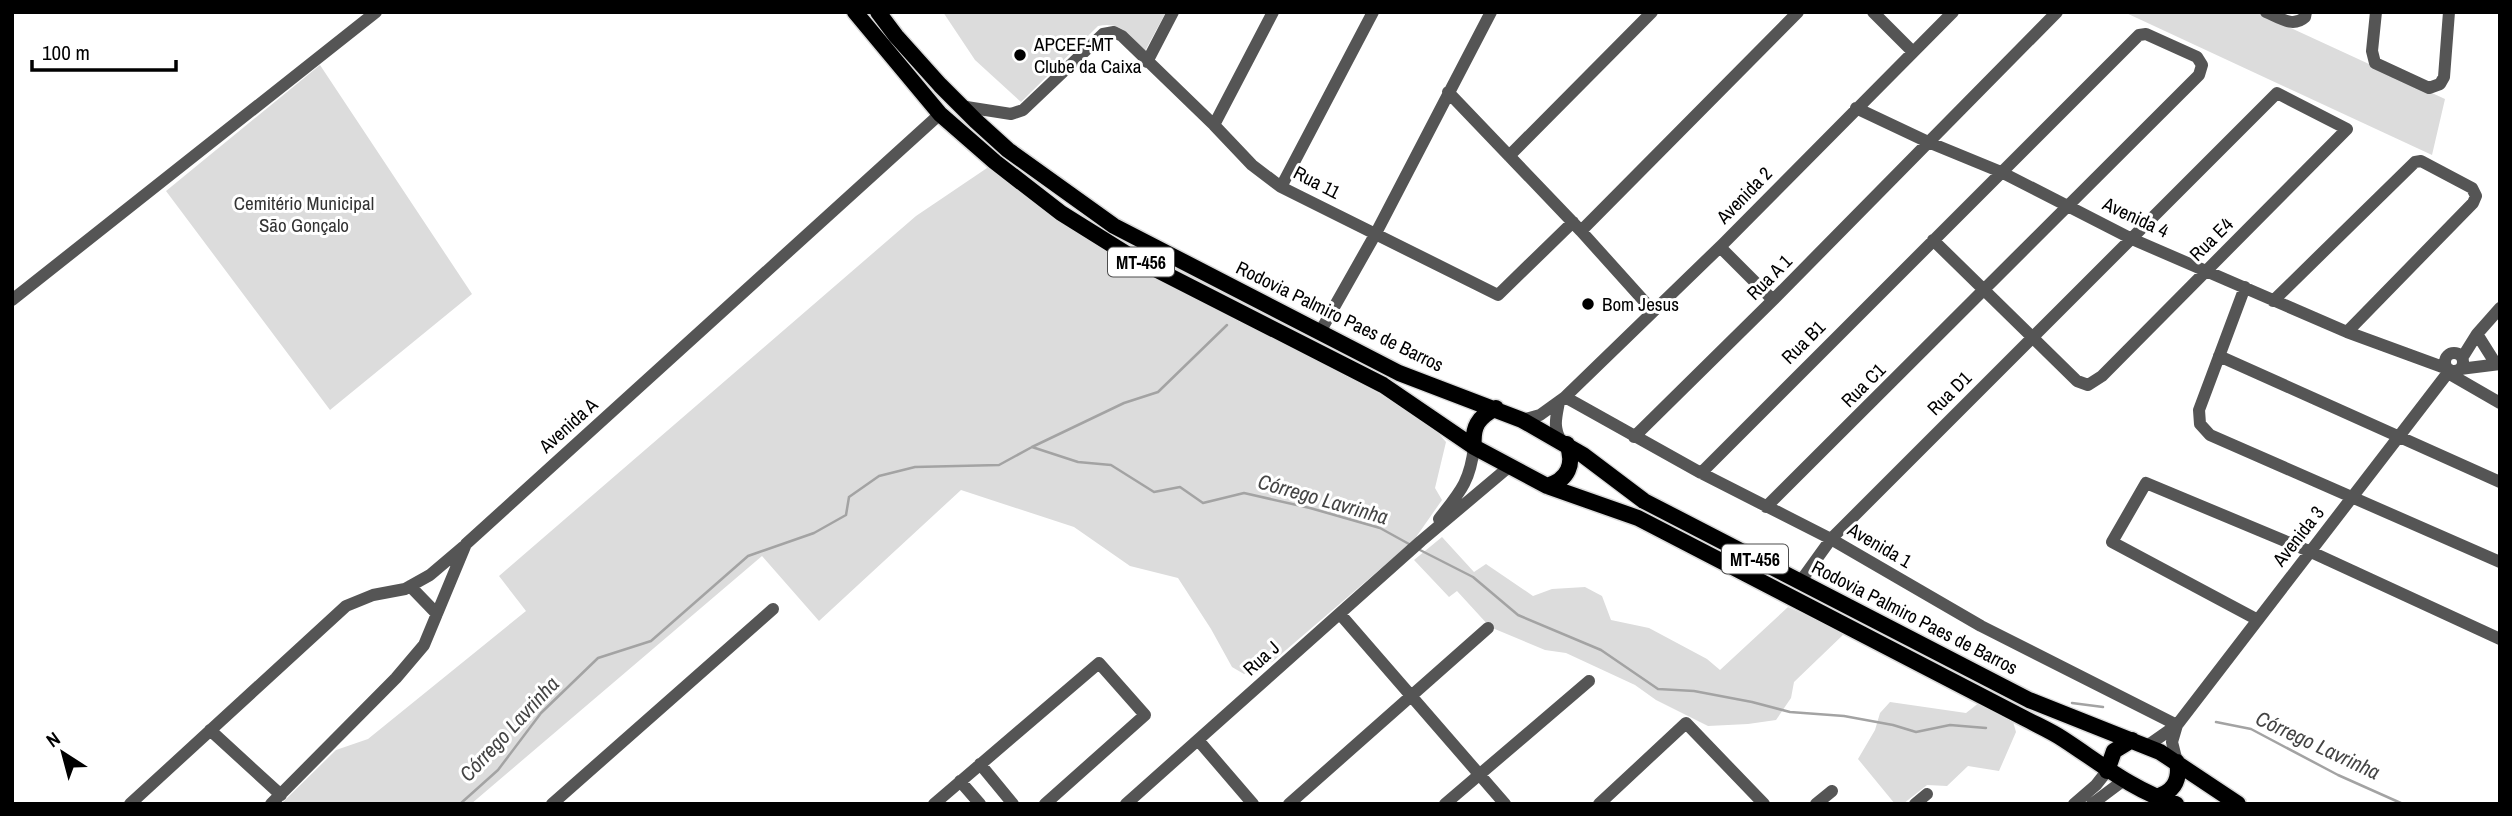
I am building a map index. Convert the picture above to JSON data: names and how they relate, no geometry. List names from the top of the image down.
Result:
{
  "streets": {
    "main road": ["MT-456", "Rodovia Palmiro Paes de Barros"],
    "street": [
      "Rua 11",
      "Avenida 2",
      "Avenida 4",
      "Rua E4",
      "Rua A 1",
      "Rua B1",
      "Rua C1",
      "Rua D1",
      "Avenida A",
      "Avenida 3",
      "Avenida 1",
      "Rua J"
    ]
  },
  "crossings": [
    ["Rua 11", "Rodovia Palmiro Paes de Barros"],
    ["Avenida 2", "Avenida 4"],
    ["Avenida 2", "Rodovia Palmiro Paes de Barros"],
    ["Avenida 2", "Avenida 1"],
    ["Avenida 4", "Rua E4"],
    ["Avenida 4", "Rua A 1"],
    ["Avenida 4", "Rua B1"],
    ["Avenida 4", "Rua C1"],
    ["Avenida 4", "Rua D1"],
    ["Avenida 4", "Avenida 3"],
    ["Rua E4", "Rua D1"],
    ["Rua A 1", "Avenida 1"],
    ["Rodovia Palmiro Paes de Barros", "Rua D1"],
    ["Rodovia Palmiro Paes de Barros", "Avenida A"],
    ["Rodovia Palmiro Paes de Barros", "Avenida 3"],
    ["Rodovia Palmiro Paes de Barros", "Rua J"],
    ["Rua B1", "Rua C1"],
    ["Rua B1", "Avenida 1"],
    ["Rua C1", "Avenida 1"],
    ["Rua D1", "Avenida 1"],
    ["Avenida 3", "Avenida 1"]
  ],
  "water": ["Córrego Lavrinha"],
  "parks": ["Cemitério Municipal São Gonçalo"],
  "places": ["APCEF-MT Clube da Caixa", "Bom Jesus"],
  "scale_bar": "100 m",
  "north": "top left"
}
